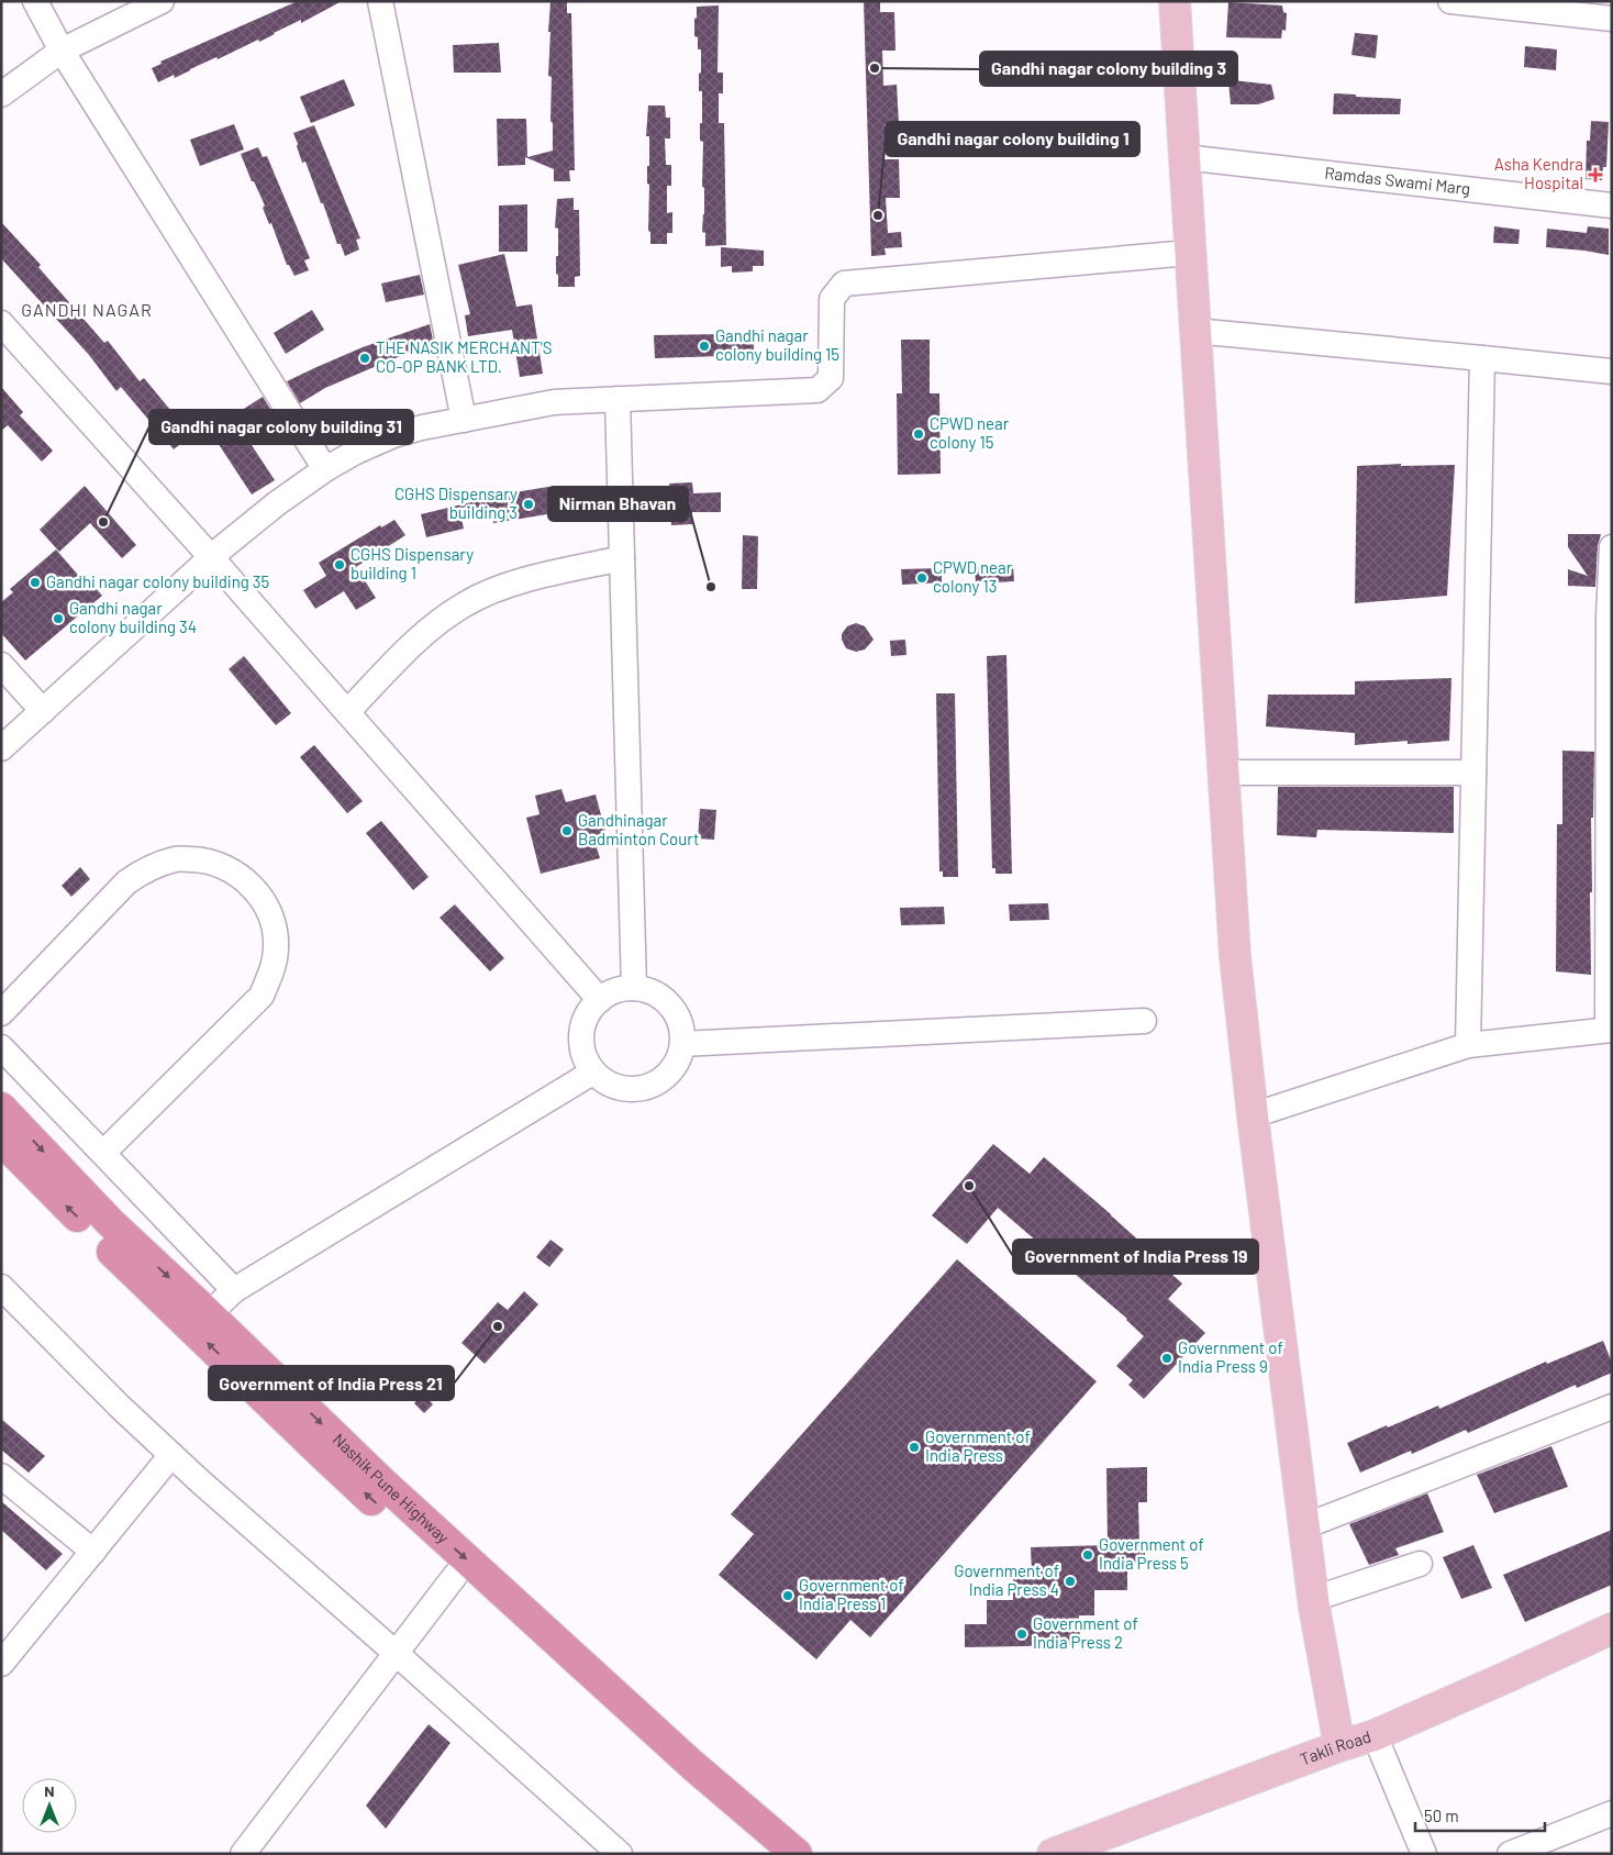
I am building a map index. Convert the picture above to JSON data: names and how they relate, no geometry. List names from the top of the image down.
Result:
{
  "streets": {
    "highway": ["Nashik Pune Highway"],
    "main road": ["Takli Road"],
    "street": ["Ramdas Swami Marg"]
  },
  "districts": ["GANDHI NAGAR"],
  "places": {
    "other": [
      "Gandhi nagar colony building 3",
      "Gandhi nagar colony building 1",
      "Gandhi nagar colony building 15",
      "THE NASIK MERCHANT'S CO-OP BANK LTD.",
      "CPWD near colony 15",
      "CGHS Dispensary building 3",
      "Gandhi nagar colony building 31",
      "CGHS Dispensary building 1",
      "CPWD near colony 13",
      "Gandhi nagar colony building 35",
      "Nirman Bhavan",
      "Gandhi nagar colony building 34",
      "Gandhinagar Badminton Court",
      "Government of India Press 19",
      "Government of India Press 21",
      "Government of India Press 9",
      "Government of India Press",
      "Government of India Press 5",
      "Government of India Press 4",
      "Government of India Press 1",
      "Government of India Press 2"
    ],
    "health": ["Asha Kendra Hospital"]
  },
  "scale_bar": "50 m",
  "north": "top"
}
